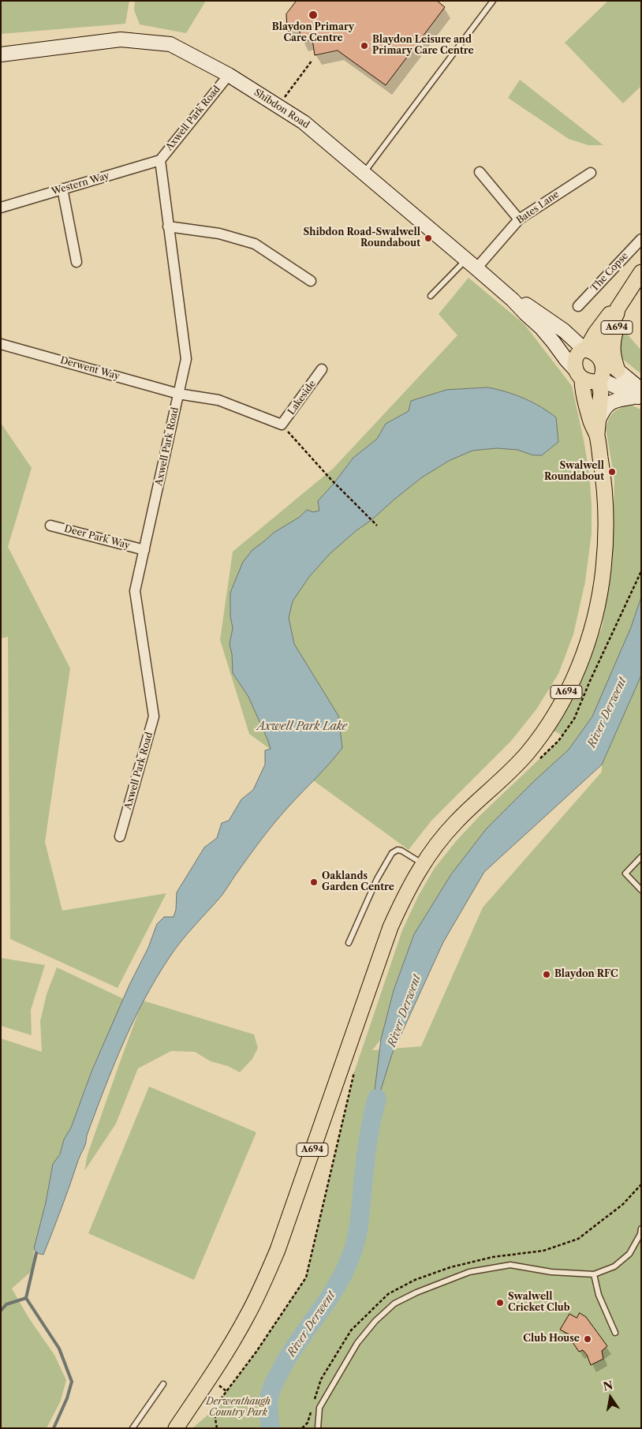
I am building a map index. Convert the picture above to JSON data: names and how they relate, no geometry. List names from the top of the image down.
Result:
{
  "streets": {
    "main road": ["Shibdon Road", "A694"],
    "street": [
      "Axwell Park Road",
      "Western Way",
      "Bates Lane",
      "The Copse",
      "Derwent Way",
      "Lakeside",
      "Deer Park Way"
    ]
  },
  "crossings": [
    ["Shibdon Road", "Axwell Park Road"],
    ["Shibdon Road", "Bates Lane"],
    ["Shibdon Road", "A694"],
    ["Axwell Park Road", "Western Way"],
    ["Axwell Park Road", "Derwent Way"],
    ["Axwell Park Road", "Deer Park Way"],
    ["Derwent Way", "Lakeside"]
  ],
  "water": ["River Derwent", "Axwell Park Lake"],
  "parks": ["Derwenthaugh Country Park"],
  "places": [
    "Blaydon Primary Care Centre",
    "Blaydon Leisure and Primary Care Centre",
    "Shibdon Road-Swalwell Roundabout",
    "Swalwell Roundabout",
    "Oaklands Garden Centre",
    "Blaydon RFC",
    "Swalwell Cricket Club",
    "Club House"
  ],
  "north": "top"
}
